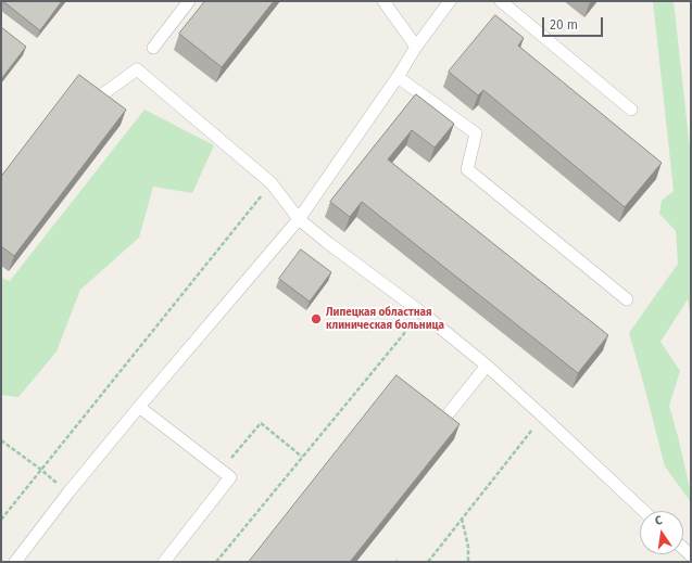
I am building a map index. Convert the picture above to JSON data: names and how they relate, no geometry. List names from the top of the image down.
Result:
{
  "places": ["Липецкая областная клиническая больница"],
  "scale_bar": "20 m",
  "north": "top"
}
